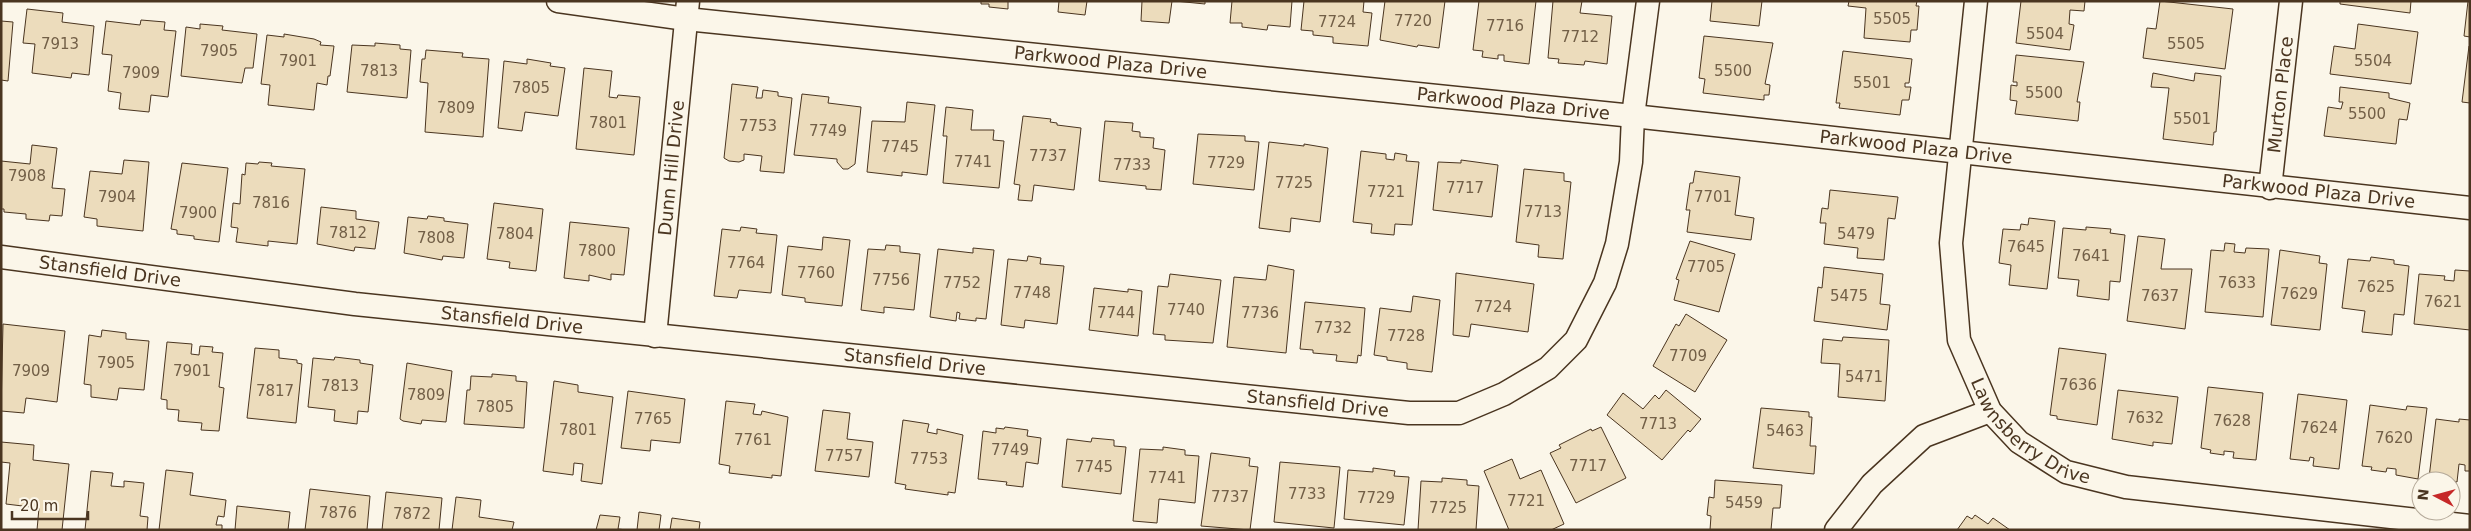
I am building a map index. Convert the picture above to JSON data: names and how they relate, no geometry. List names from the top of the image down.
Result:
{
  "streets": {
    "street": [
      "Parkwood Plaza Drive",
      "Murton Place",
      "Dunn Hill Drive",
      "Stansfield Drive",
      "Lawnsberry Drive"
    ]
  },
  "crossings": [
    ["Parkwood Plaza Drive", "Murton Place"],
    ["Parkwood Plaza Drive", "Dunn Hill Drive"],
    ["Parkwood Plaza Drive", "Stansfield Drive"],
    ["Parkwood Plaza Drive", "Lawnsberry Drive"],
    ["Dunn Hill Drive", "Stansfield Drive"]
  ],
  "house_numbers": [
    "5505",
    "7720",
    "7724",
    "7716",
    "5504",
    "7712",
    "7913",
    "5505",
    "7905",
    "7901",
    "5504",
    "7813",
    "5500",
    "7909",
    "5501",
    "7805",
    "5500",
    "7809",
    "5500",
    "5501",
    "7801",
    "7753",
    "7749",
    "7745",
    "7737",
    "7741",
    "7729",
    "7733",
    "7908",
    "7725",
    "7717",
    "7721",
    "7904",
    "7701",
    "7816",
    "7713",
    "7900",
    "7812",
    "7804",
    "5479",
    "7808",
    "7645",
    "7800",
    "7641",
    "7764",
    "7705",
    "7760",
    "7756",
    "7752",
    "7633",
    "7625",
    "7748",
    "7629",
    "5475",
    "7637",
    "7621",
    "7724",
    "7740",
    "7744",
    "7736",
    "7732",
    "7728",
    "7709",
    "7905",
    "7909",
    "7901",
    "5471",
    "7636",
    "7813",
    "7817",
    "7809",
    "7805",
    "7632",
    "7765",
    "7628",
    "7713",
    "7624",
    "7801",
    "5463",
    "7620",
    "7761",
    "7749",
    "7757",
    "7753",
    "7717",
    "7745",
    "7741",
    "7733",
    "7737",
    "7729",
    "7721",
    "5459",
    "7725",
    "7876",
    "7872"
  ],
  "scale_bar": "20 m",
  "north": "left"
}
